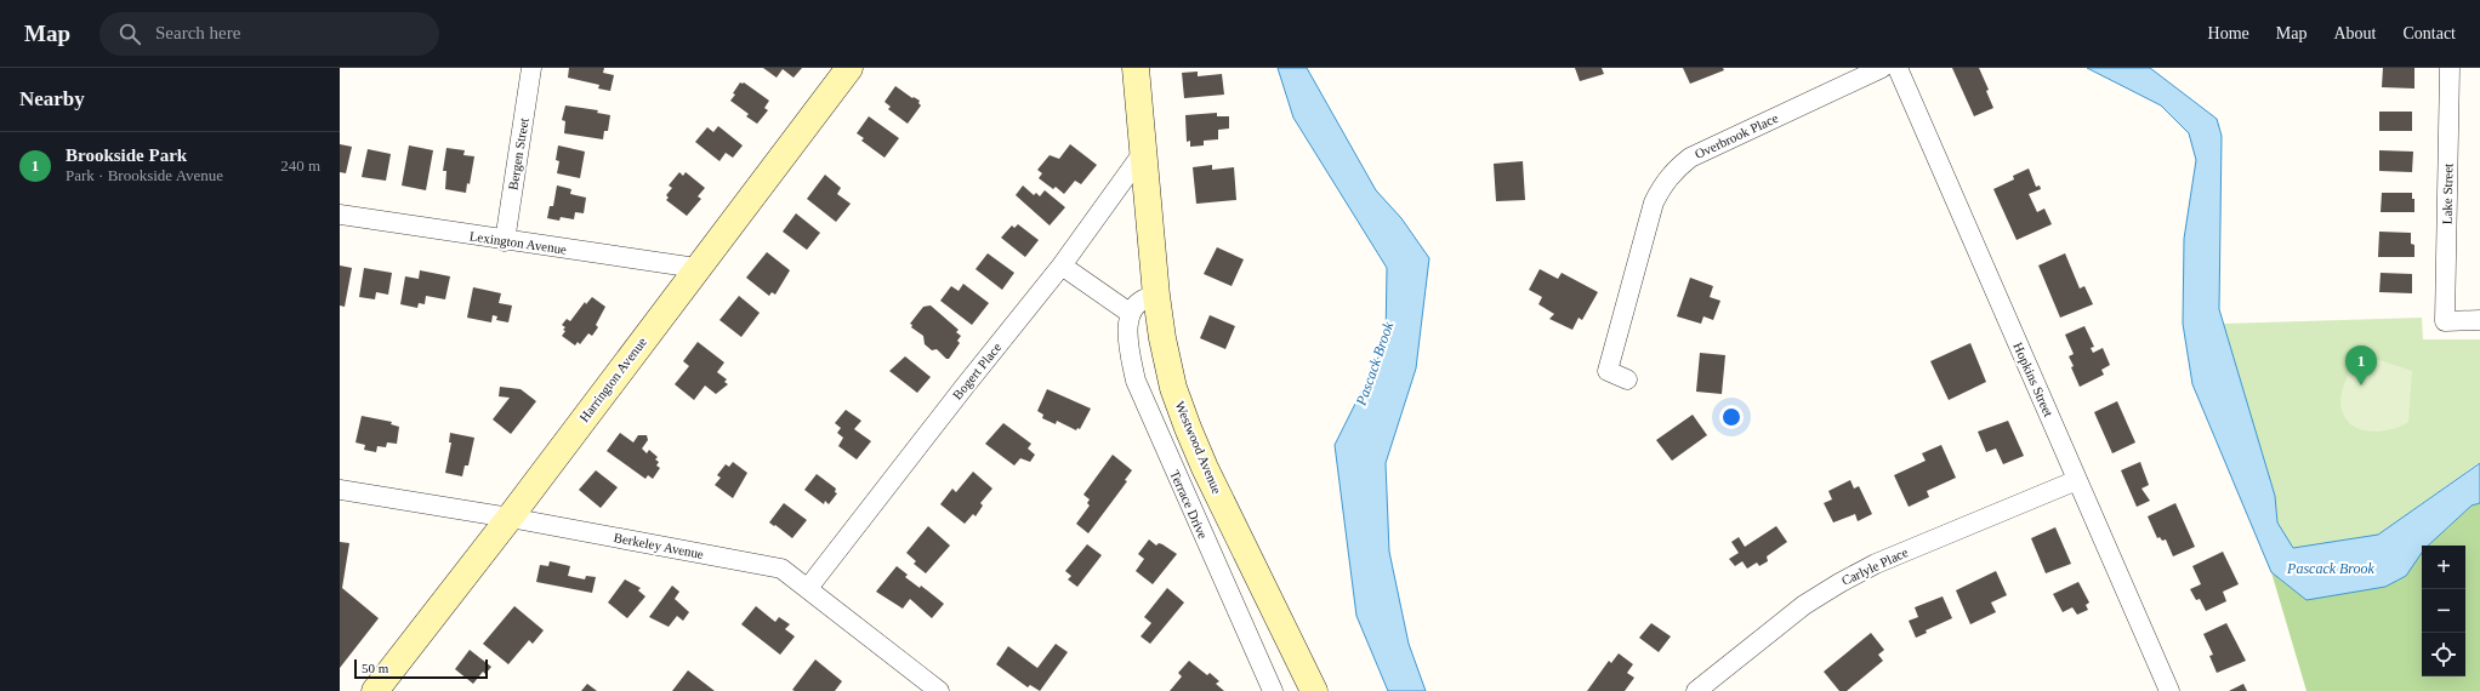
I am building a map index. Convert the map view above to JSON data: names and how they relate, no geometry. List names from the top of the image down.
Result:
{
  "streets": {
    "street": [
      "Overbrook Place",
      "Bergen Street",
      "Lake Street",
      "Lexington Avenue",
      "Bogert Place",
      "Harrington Avenue",
      "Hopkins Street",
      "Westwood Avenue",
      "Terrace Drive",
      "Berkeley Avenue",
      "Carlyle Place"
    ]
  },
  "crossings": [
    ["Bergen Street", "Lexington Avenue"],
    ["Lexington Avenue", "Harrington Avenue"],
    ["Bogert Place", "Westwood Avenue"],
    ["Bogert Place", "Berkeley Avenue"],
    ["Harrington Avenue", "Berkeley Avenue"],
    ["Hopkins Street", "Carlyle Place"]
  ],
  "water": ["Pascack Brook"],
  "scale_bar": "50 m",
  "page": {
    "header": "Map",
    "search": "Search here",
    "nav": [
      "Home",
      "Map",
      "About",
      "Contact"
    ],
    "heading": "Nearby",
    "list": [
      {
        "mark": "1",
        "name": "Brookside Park",
        "note": "Park · Brookside Avenue",
        "value": "240 m"
      }
    ],
    "pins": "1",
    "map_buttons": ["+", "−"],
    "scale": "50 m"
  }
}
